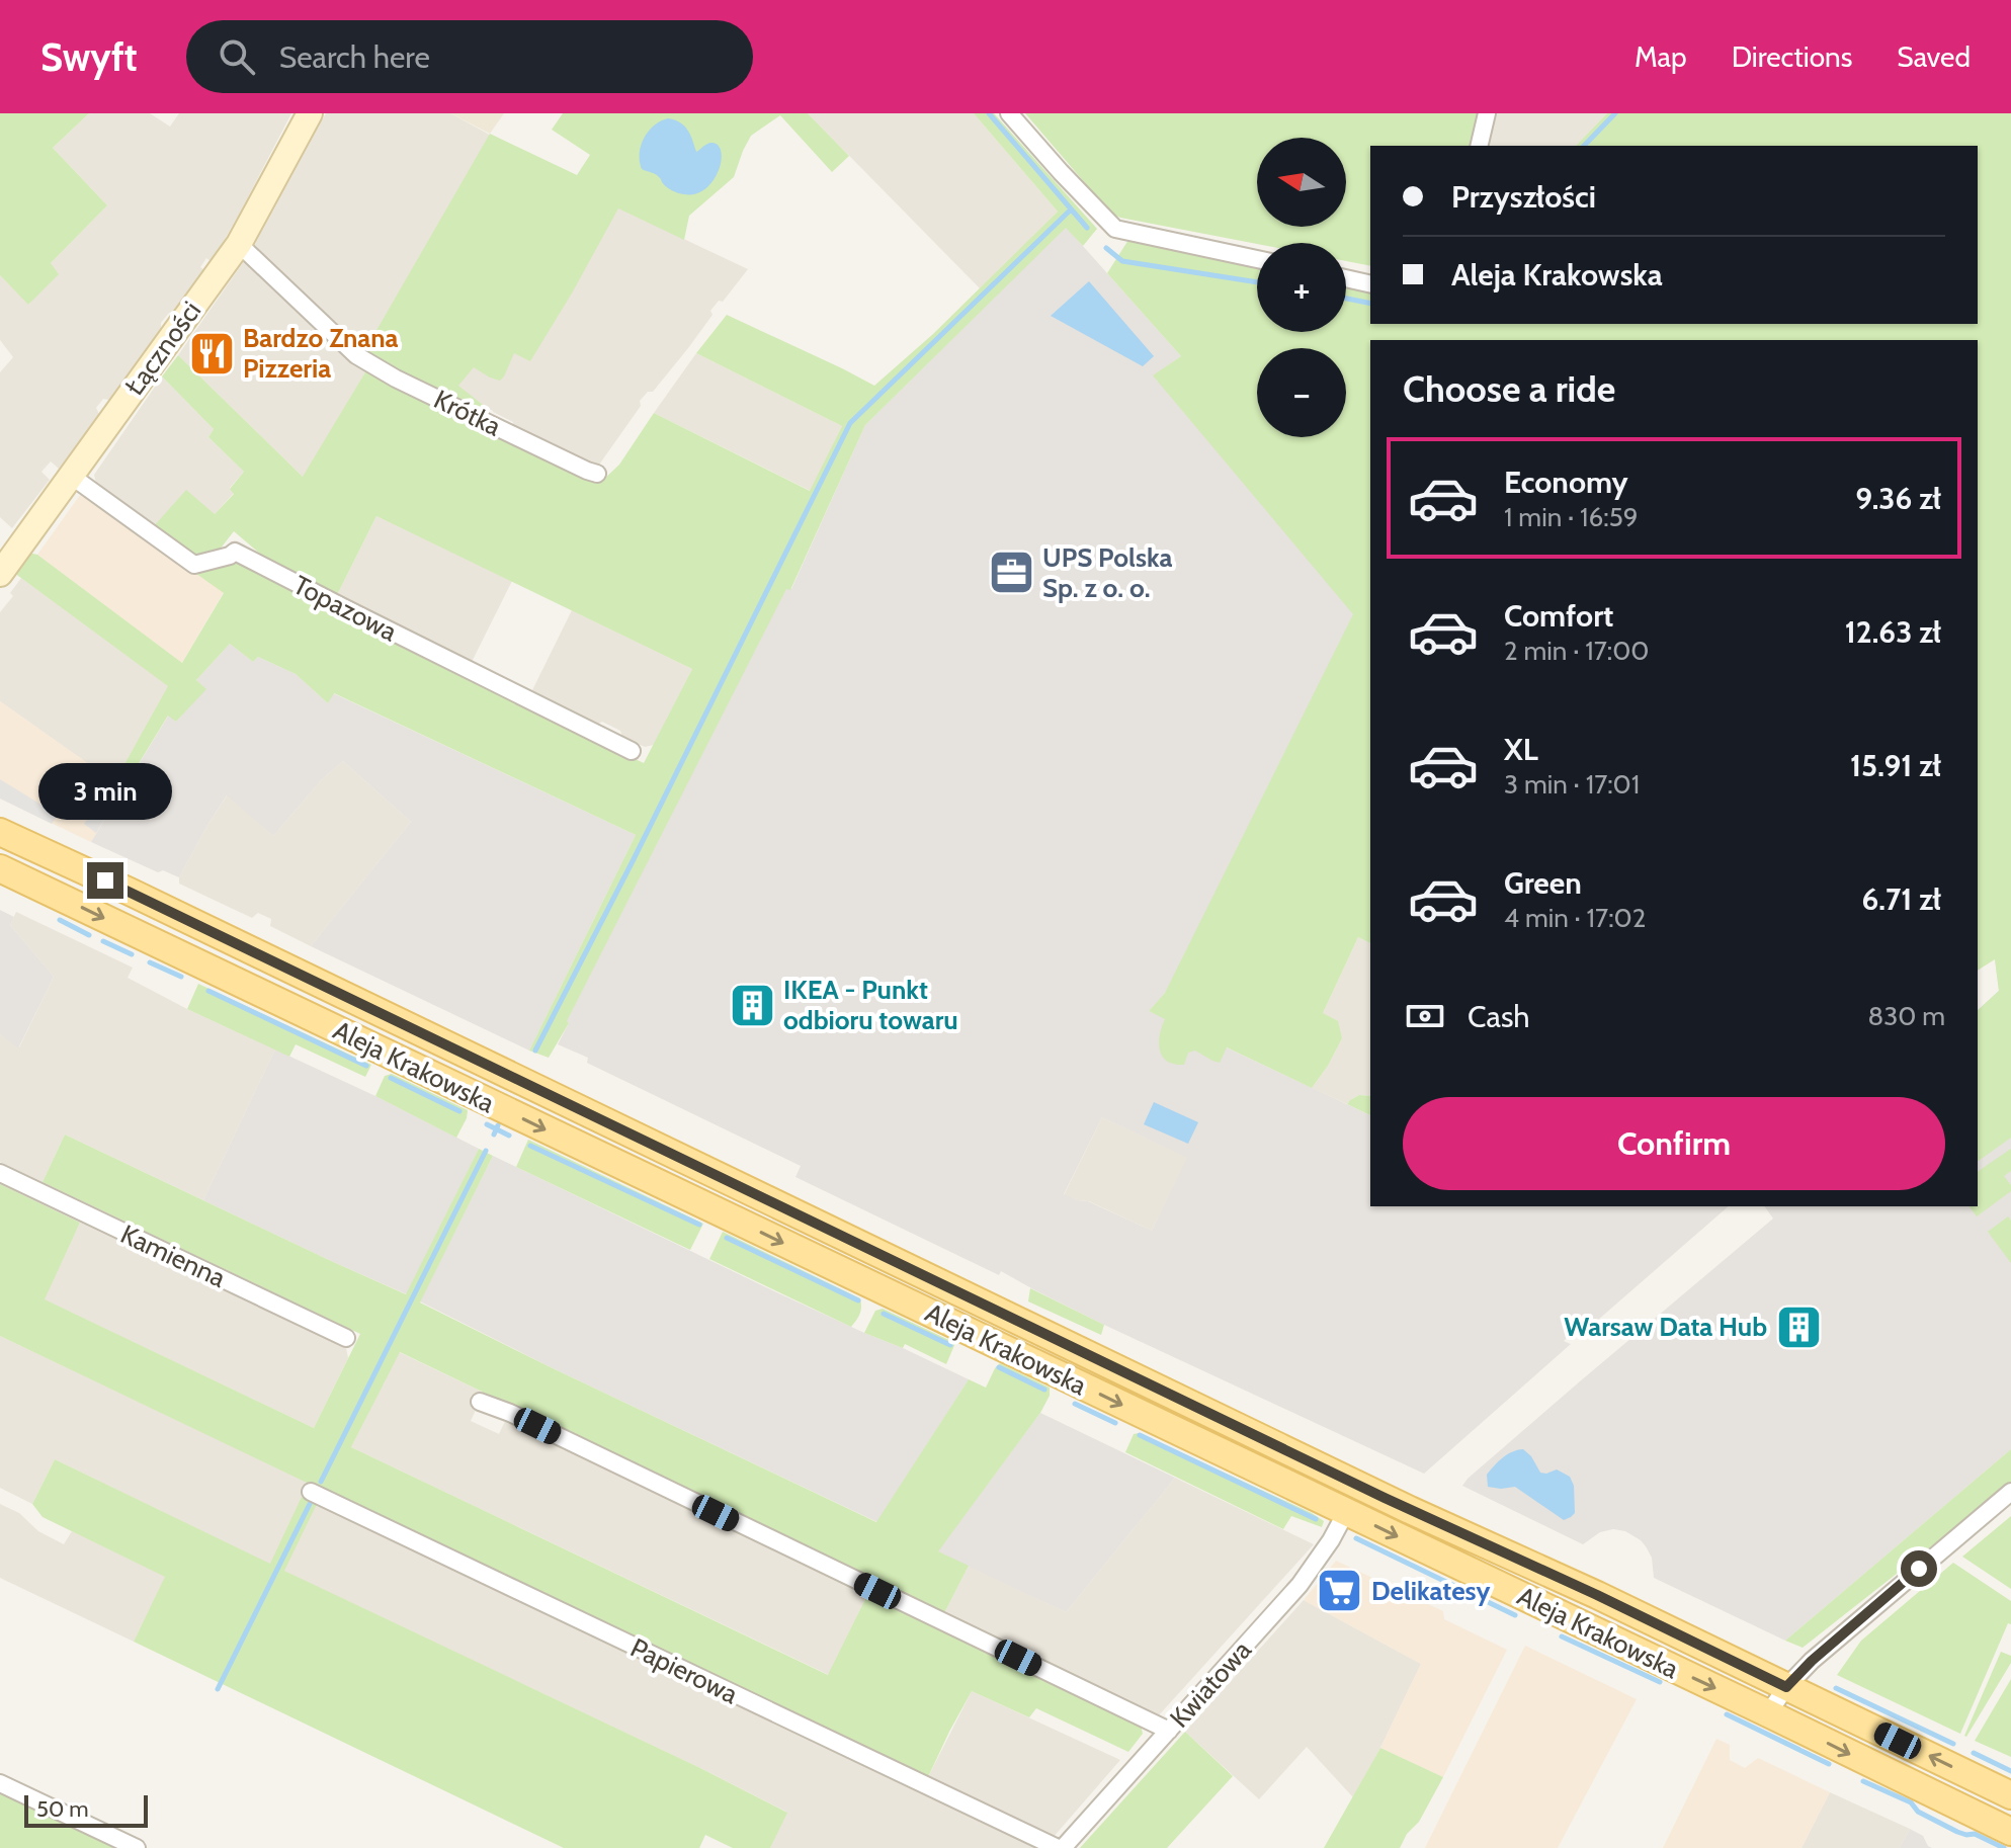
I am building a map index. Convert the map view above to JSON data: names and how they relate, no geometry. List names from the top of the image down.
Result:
{
  "streets": {
    "main road": ["Aleja Krakowska"],
    "street": [
      "Łączności",
      "Krótka",
      "Topazowa",
      "Kamienna",
      "Papierowa",
      "Kwiatowa"
    ]
  },
  "crossings": [
    ["Łączności", "Krótka"],
    ["Łączności", "Topazowa"],
    ["Aleja Krakowska", "Kwiatowa"],
    ["Papierowa", "Kwiatowa"]
  ],
  "places": {
    "restaurant": ["Bardzo Znana Pizzeria"],
    "office": ["UPS Polska Sp. z o. o."],
    "building": ["IKEA - Punkt odbioru towaru", "Warsaw Data Hub"],
    "supermarket": ["Delikatesy"]
  },
  "scale_bar": "50 m",
  "north": "left",
  "page": {
    "header": "Swyft",
    "search": "Search here",
    "nav": ["Map", "Directions", "Saved"],
    "map_buttons": ["+", "−"],
    "banner": ["Przyszłości", "Aleja Krakowska"],
    "heading": "Choose a ride",
    "list": [
      {
        "name": "Economy",
        "note": "1 min · 16:59",
        "value": "9.36 zł"
      },
      {
        "name": "Comfort",
        "note": "2 min · 17:00",
        "value": "12.63 zł"
      },
      {
        "name": "XL",
        "note": "3 min · 17:01",
        "value": "15.91 zł"
      },
      {
        "name": "Green",
        "note": "4 min · 17:02",
        "value": "6.71 zł"
      }
    ],
    "bubble": "3 min",
    "pay": ["Cash", "830 m"],
    "buttons": "Confirm",
    "scale": "50 m"
  }
}
